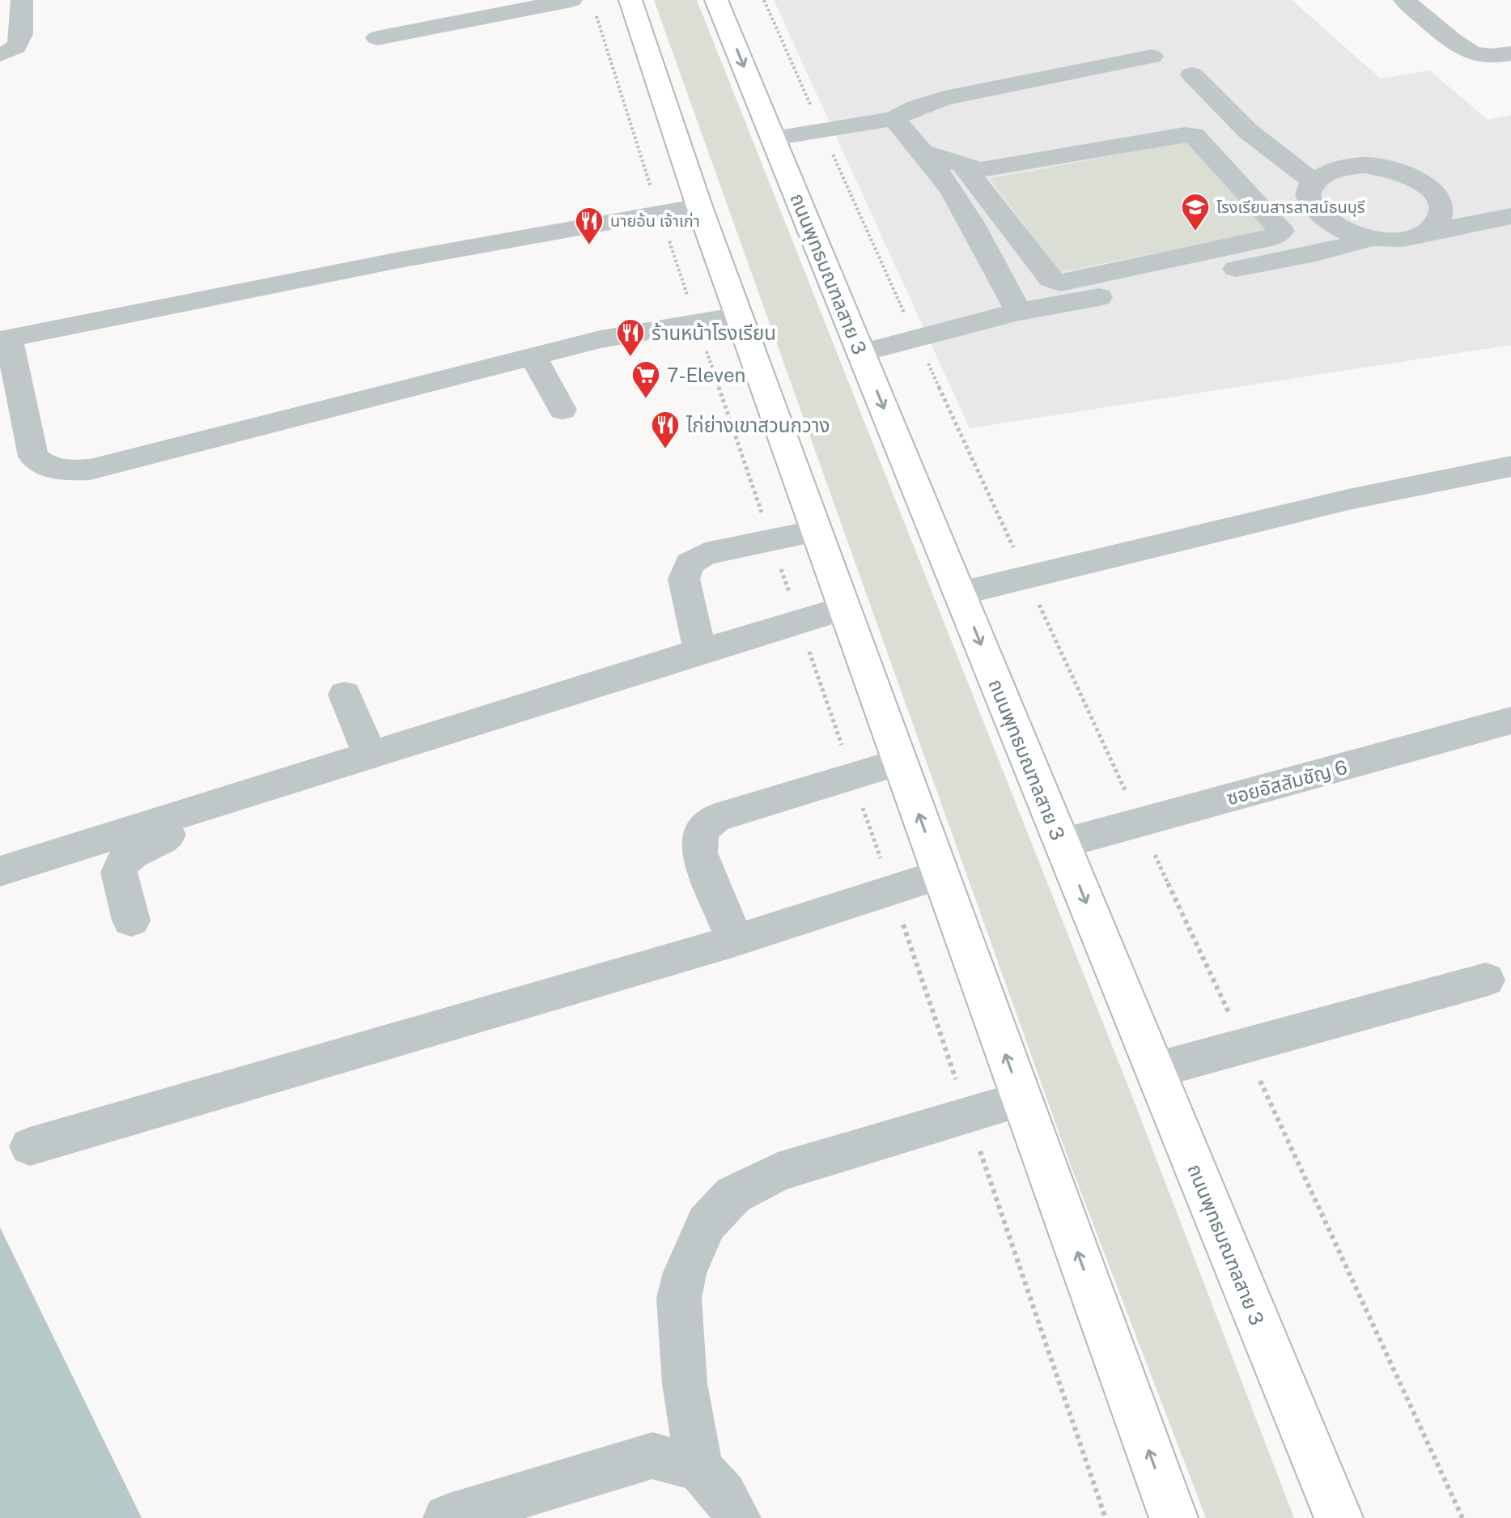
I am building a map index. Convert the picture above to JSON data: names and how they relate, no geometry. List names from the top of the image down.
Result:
{
  "streets": {
    "main road": ["ถนนพุทธมณฑลสาย 3"],
    "street": ["ซอยอัสสัมชัญ 6"]
  },
  "crossings": [
    ["ถนนพุทธมณฑลสาย 3", "ซอยอัสสัมชัญ 6"]
  ],
  "places": {
    "school or university": ["โรงเรียนสารสาสน์ธนบุรี"],
    "restaurant": ["นายอ้น เจ้าเก่า", "ร้านหน้าโรงเรียน", "ไก่ย่างเขาสวนกวาง"],
    "supermarket": ["7-Eleven"]
  }
}
